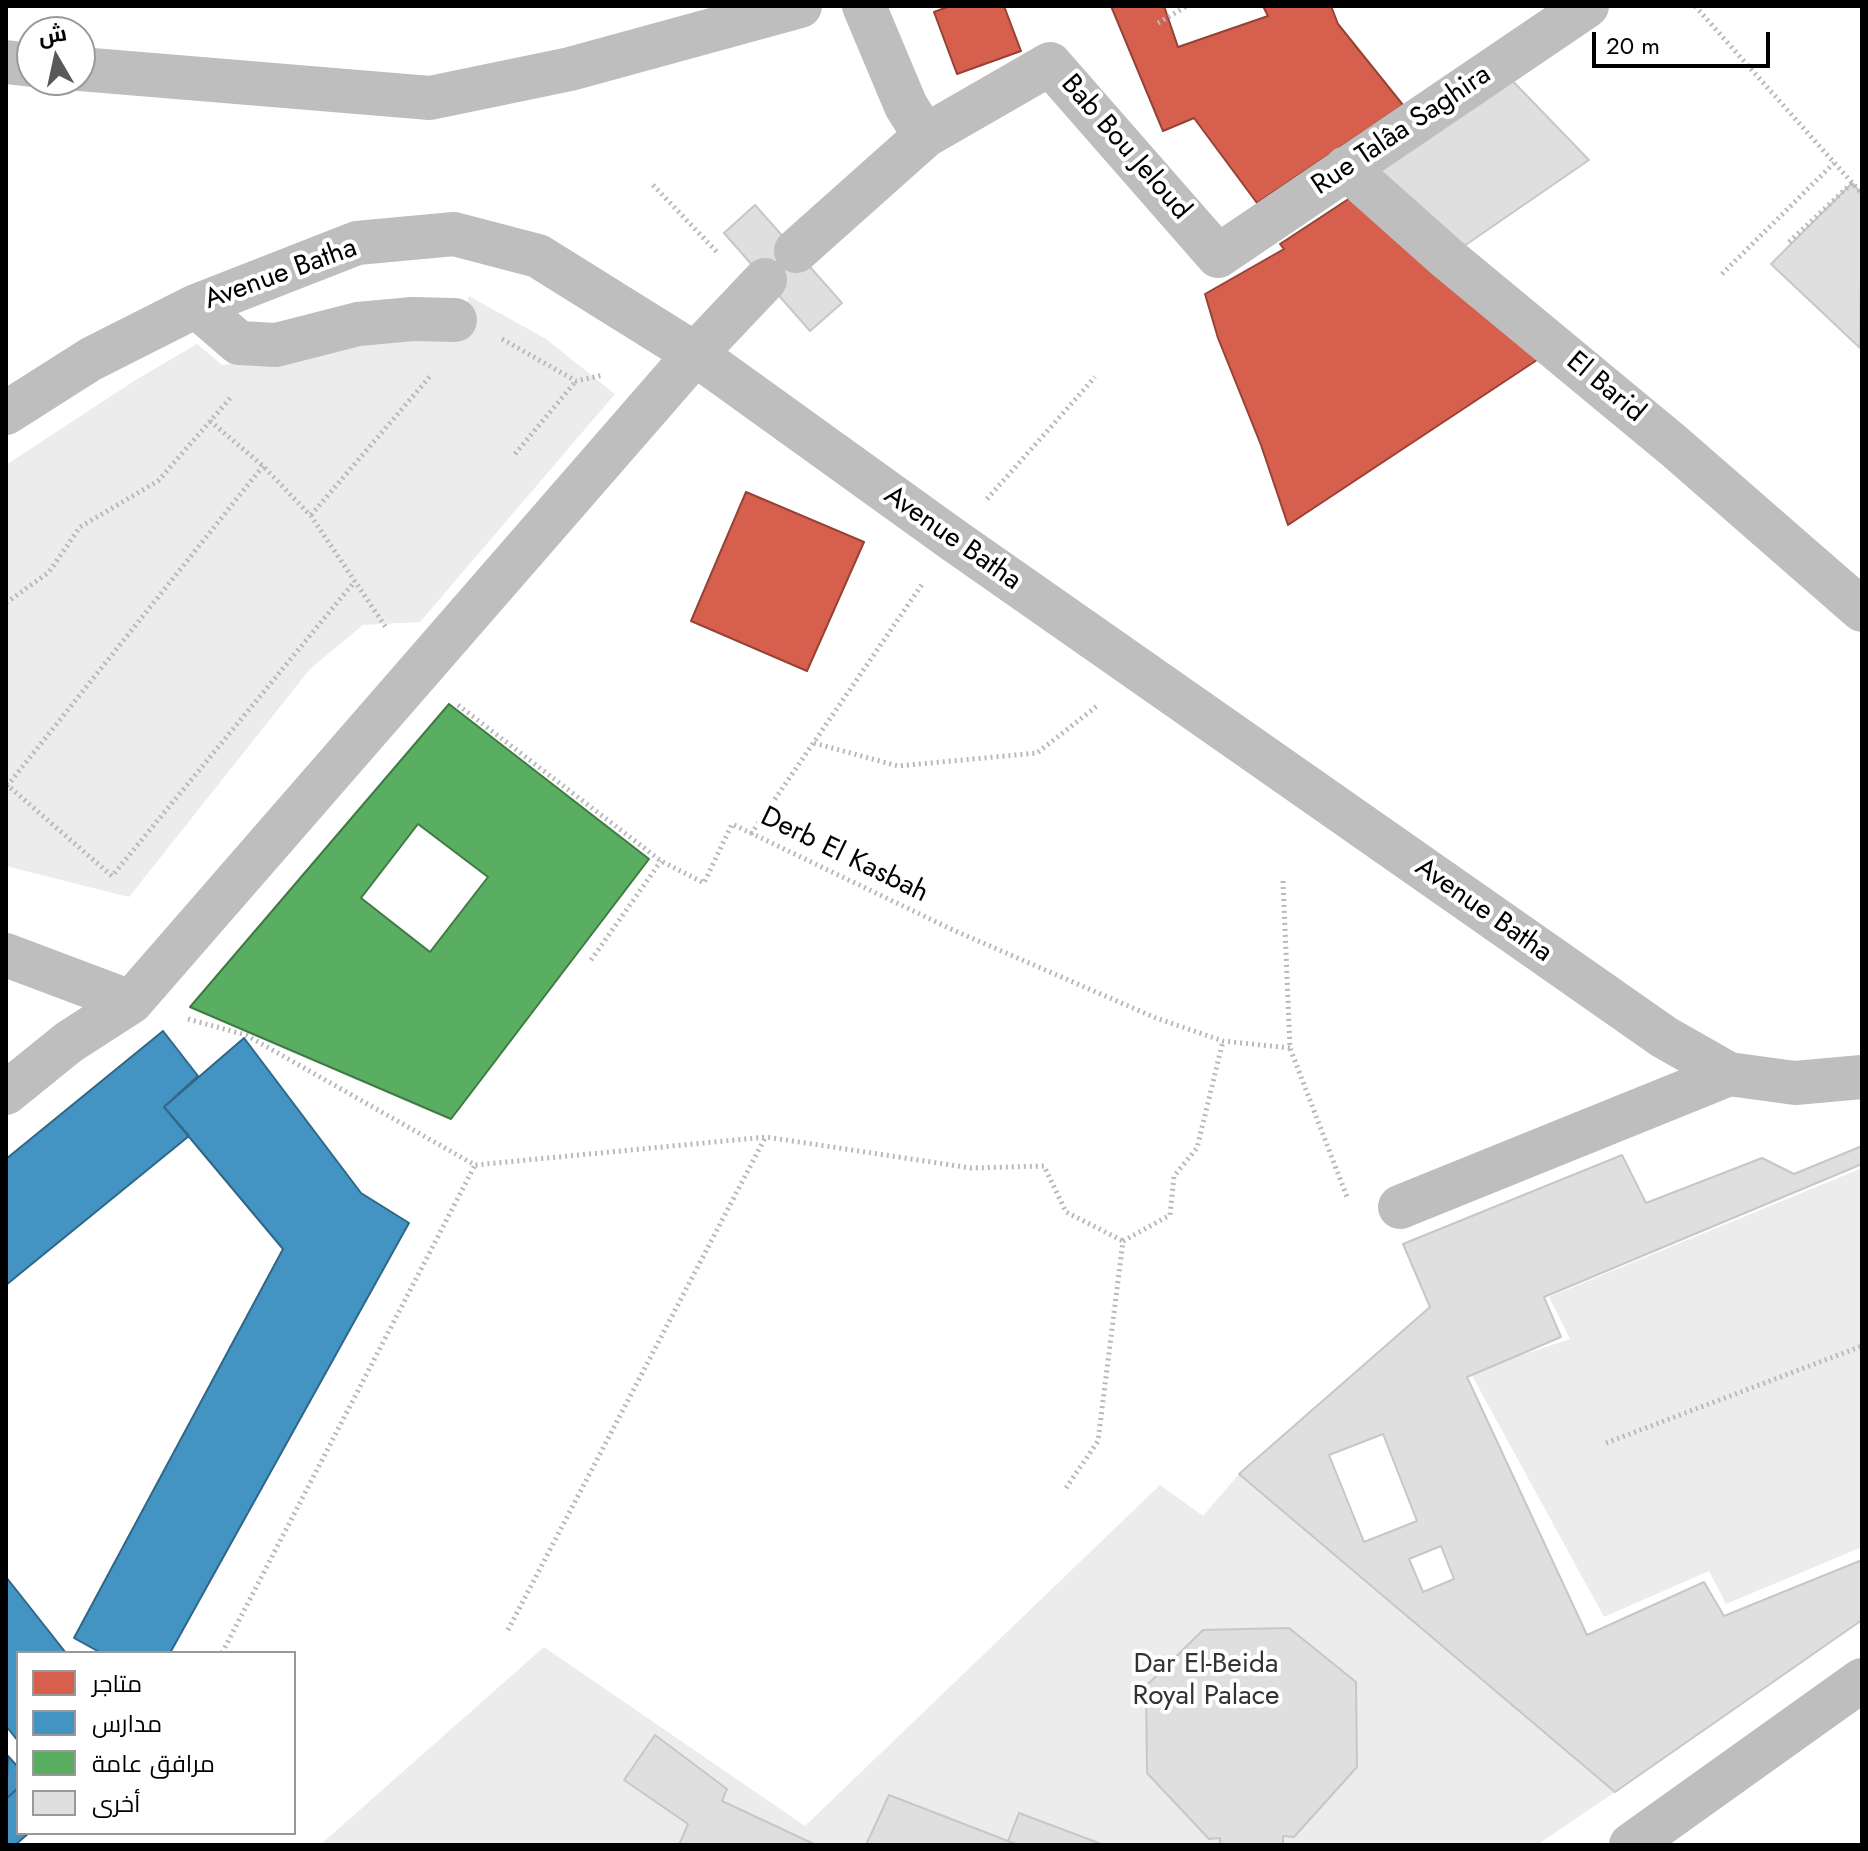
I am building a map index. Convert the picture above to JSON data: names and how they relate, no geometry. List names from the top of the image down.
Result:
{
  "streets": {
    "street": [
      "Rue Talâa Saghira",
      "Bab Bou Jeloud",
      "Avenue Batha",
      "El Barid"
    ],
    "path": ["Derb El Kasbah"]
  },
  "crossings": [
    ["Rue Talâa Saghira", "Bab Bou Jeloud"],
    ["Rue Talâa Saghira", "El Barid"],
    ["Bab Bou Jeloud", "Avenue Batha"],
    ["Bab Bou Jeloud", "Derb El Kasbah"]
  ],
  "parks": ["Dar El-Beida Royal Palace"],
  "legend": [
    "متاجر",
    "مدارس",
    "مرافق عامة",
    "أخرى"
  ],
  "scale_bar": "20 m",
  "north": "top"
}
